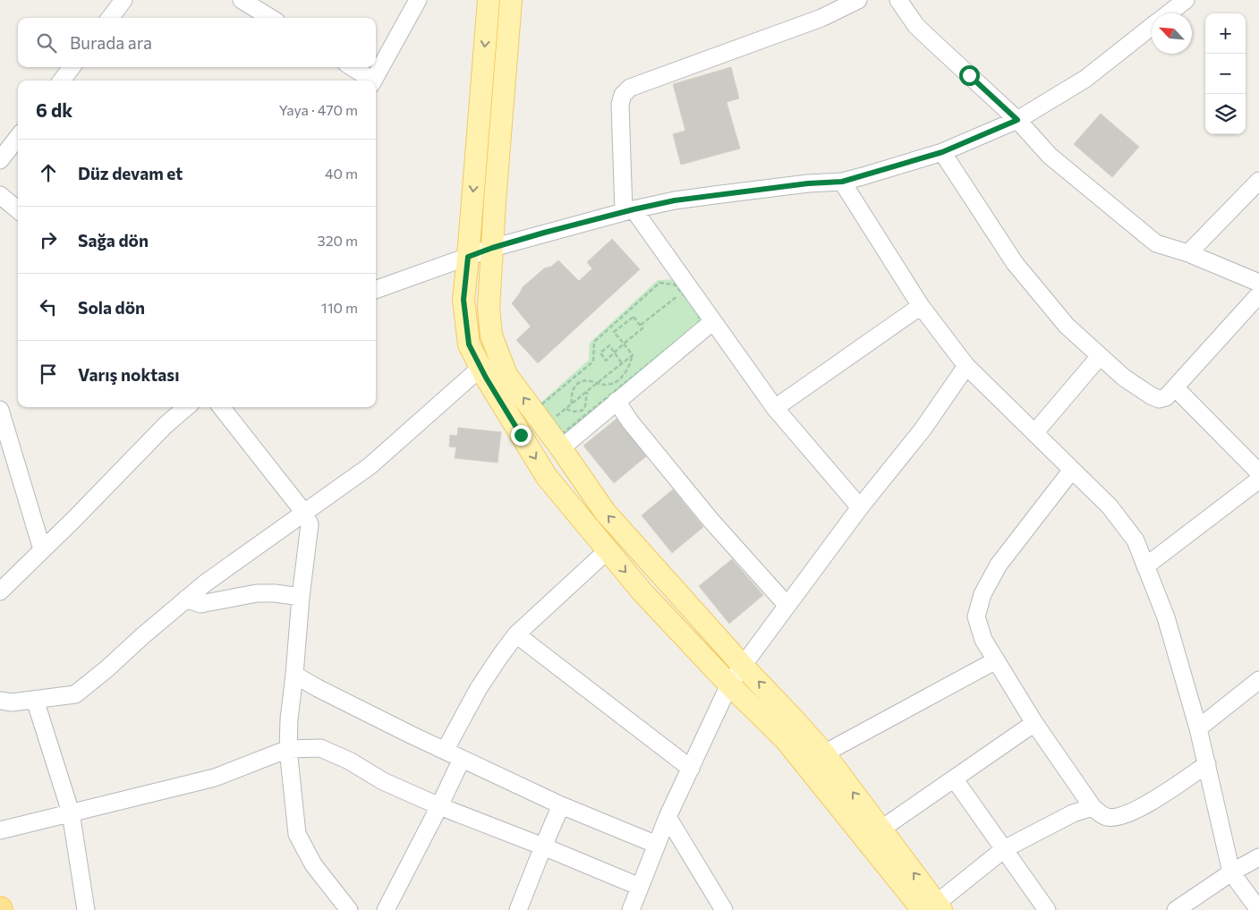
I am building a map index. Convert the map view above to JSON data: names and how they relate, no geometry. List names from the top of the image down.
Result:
{
  "north": "top left",
  "page": {
    "map_buttons": ["+", "−"],
    "search": "Burada ara",
    "heading": ["6 dk", "Yaya · 470 m"],
    "list": [
      ["Düz devam et", "40 m"],
      ["Sağa dön", "320 m"],
      ["Sola dön", "110 m"],
      "Varış noktası"
    ]
  }
}
